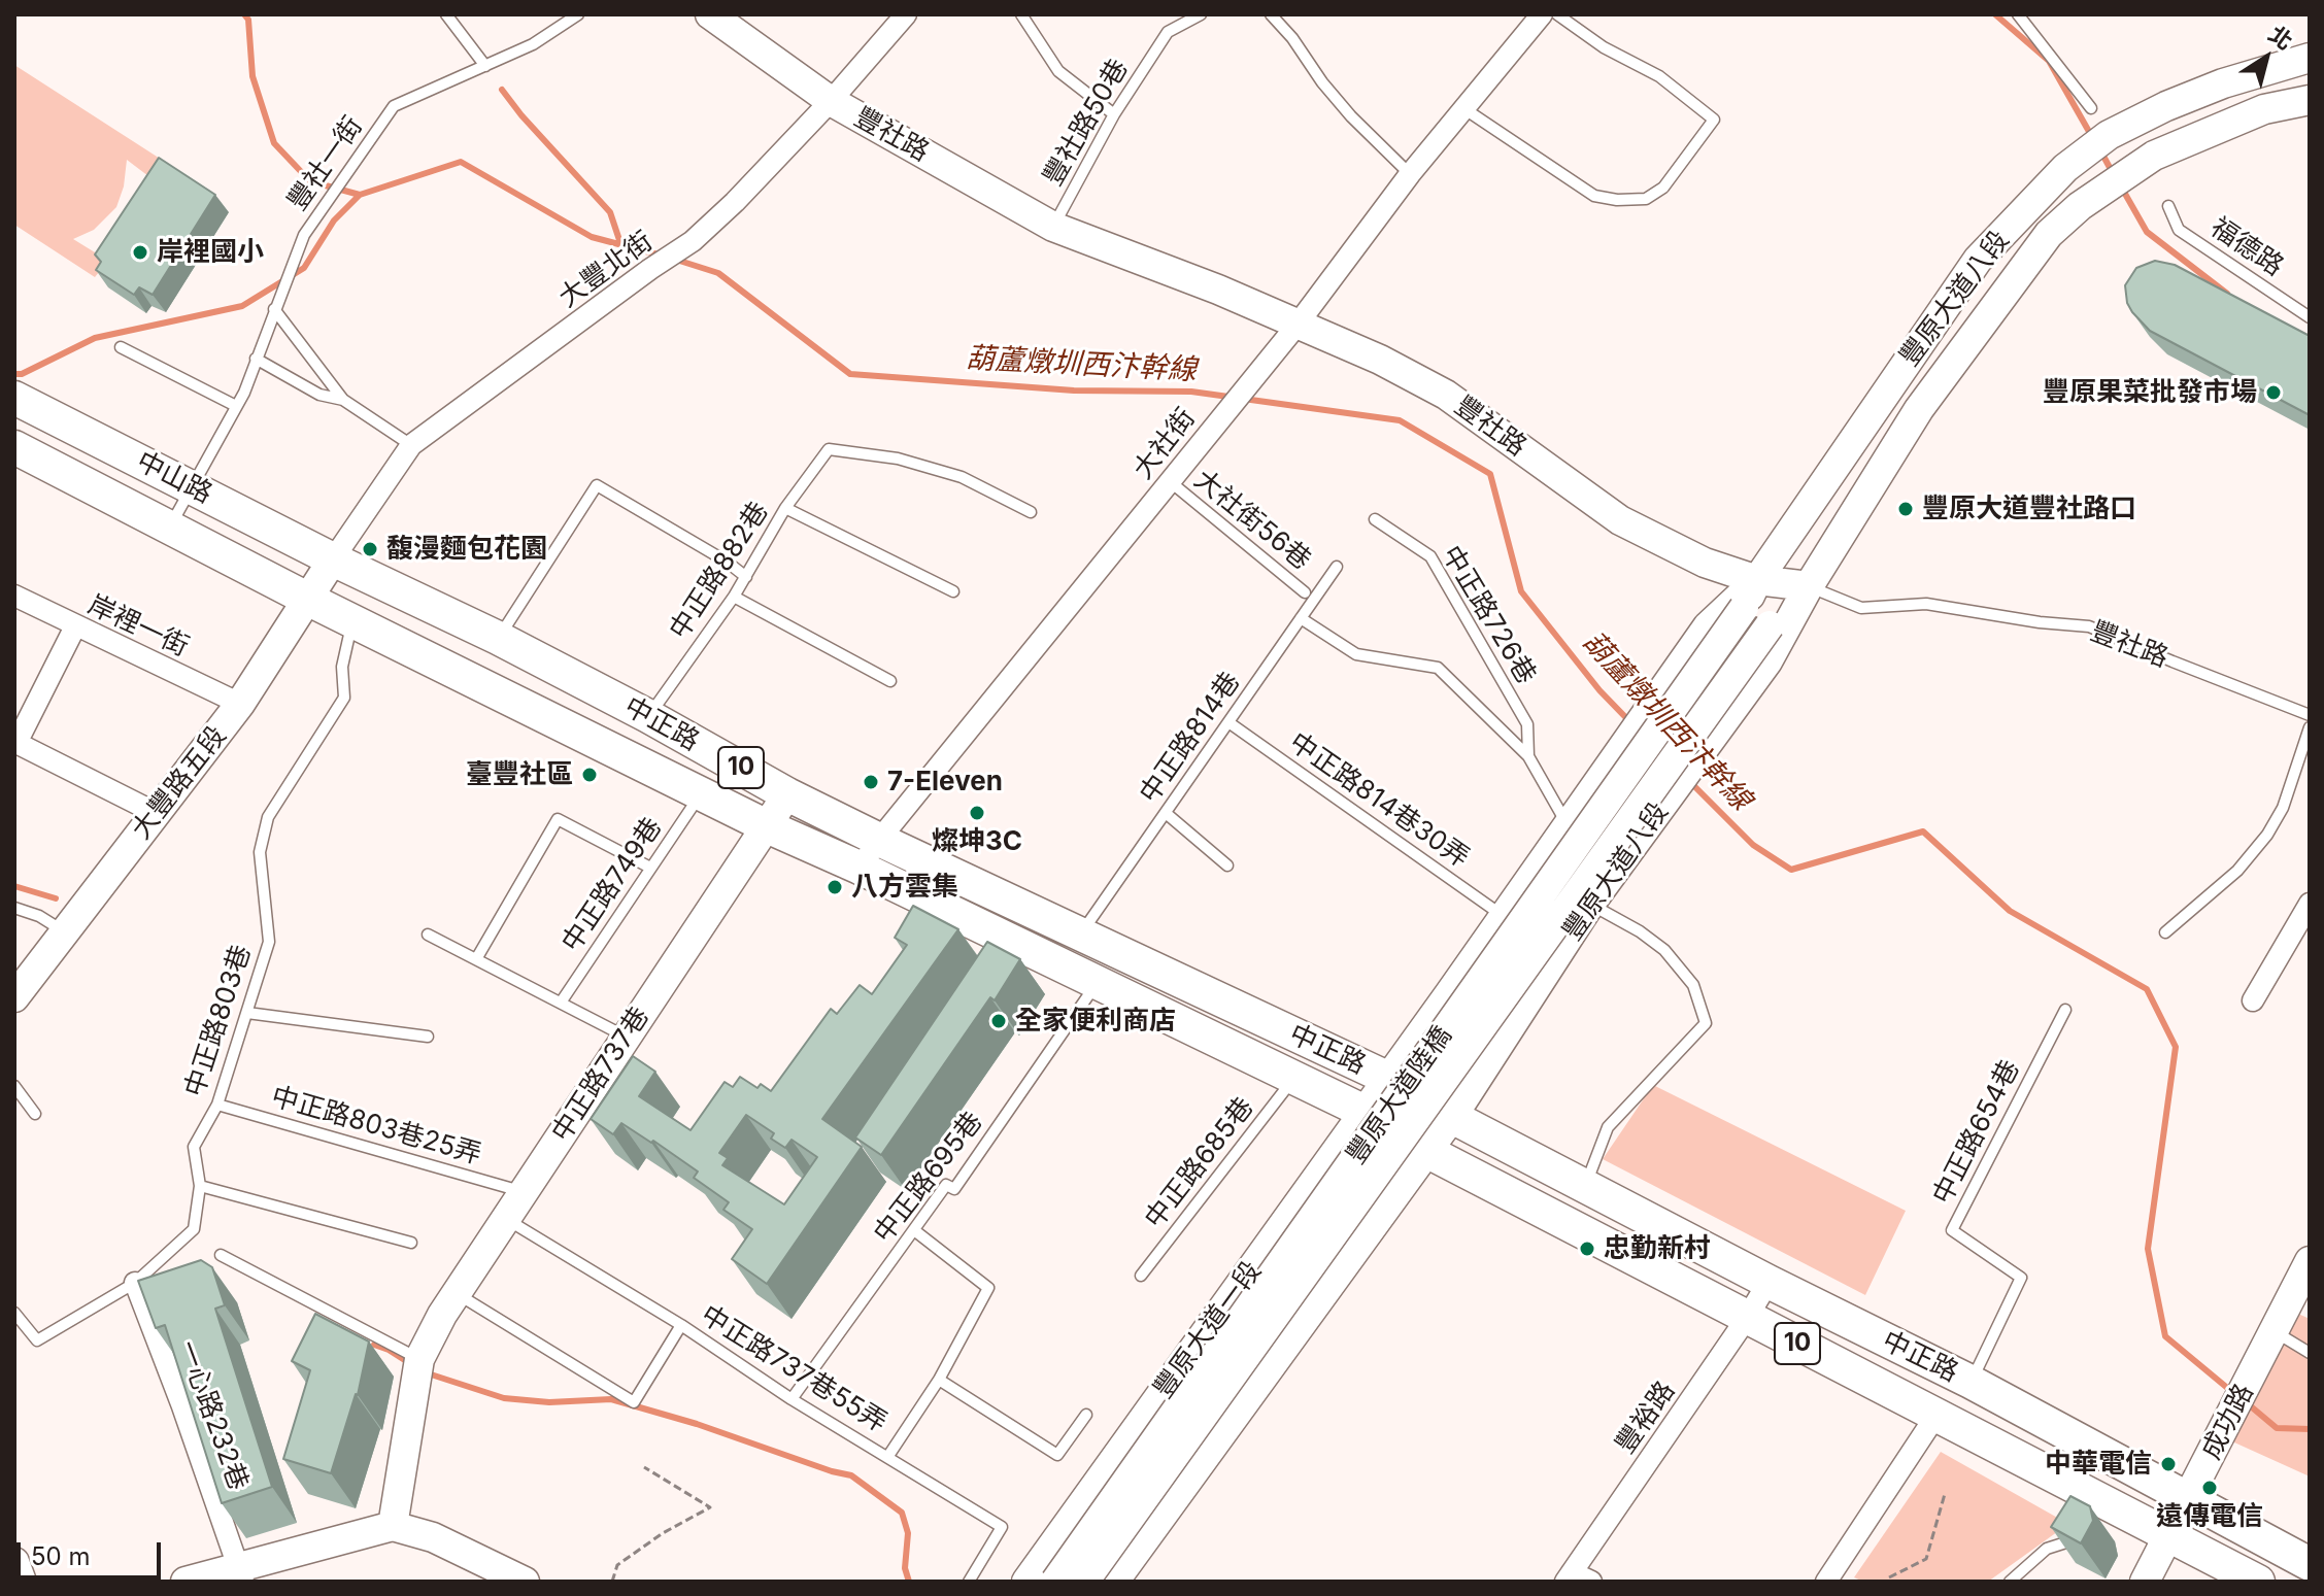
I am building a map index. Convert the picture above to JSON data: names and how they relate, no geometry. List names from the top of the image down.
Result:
{
  "streets": {
    "main road": ["中山路", "中正路", "10"],
    "street": [
      "豐社路",
      "大豐北街",
      "豐原大道八段",
      "大社街",
      "岸裡一街",
      "大豐路五段",
      "中正路737巷",
      "豐原大道陸橋",
      "豐原大道一段",
      "一心路232巷",
      "豐裕路",
      "成功路"
    ],
    "lane": [
      "豐社路50巷",
      "豐社一街",
      "福德路",
      "大社街56巷",
      "中正路882巷",
      "中正路726巷",
      "中正路814巷",
      "中正路814巷30弄",
      "中正路749巷",
      "中正路803巷",
      "中正路803巷25弄",
      "中正路654巷",
      "中正路685巷",
      "中正路695巷",
      "中正路737巷55弄"
    ]
  },
  "crossings": [
    ["豐社路50巷", "豐社路"],
    ["豐社路", "大豐北街"],
    ["豐社路", "豐原大道八段"],
    ["豐社路", "大社街"],
    ["豐社一街", "中山路"],
    ["大豐北街", "中山路"],
    ["大豐北街", "中正路"],
    ["大豐北街", "大豐路五段"],
    ["豐原大道八段", "中正路"],
    ["豐原大道八段", "中正路814巷30弄"],
    ["豐原大道八段", "豐原大道陸橋"],
    ["豐原大道八段", "豐原大道一段"],
    ["大社街", "大社街56巷"],
    ["大社街", "中正路"],
    ["中山路", "中正路"],
    ["中山路", "大豐路五段"],
    ["中正路882巷", "中正路"],
    ["岸裡一街", "大豐路五段"],
    ["中正路", "中正路814巷"],
    ["中正路", "大豐路五段"],
    ["中正路", "中正路749巷"],
    ["中正路", "中正路803巷"],
    ["中正路", "中正路737巷"],
    ["中正路", "中正路654巷"],
    ["中正路", "中正路685巷"],
    ["中正路", "中正路695巷"],
    ["中正路", "豐原大道一段"],
    ["中正路", "豐裕路"],
    ["中正路", "成功路"],
    ["中正路814巷", "中正路814巷30弄"],
    ["中正路803巷", "中正路803巷25弄"],
    ["中正路803巷", "一心路232巷"],
    ["中正路737巷", "中正路803巷25弄"],
    ["中正路737巷", "中正路737巷55弄"],
    ["中正路695巷", "中正路737巷55弄"]
  ],
  "water": ["葫蘆燉圳西汴幹線"],
  "places": [
    "岸裡國小",
    "豐原果菜批發市場",
    "豐原大道豐社路口",
    "馥漫麵包花園",
    "臺豐社區",
    "7-Eleven",
    "燦坤3C",
    "八方雲集",
    "全家便利商店",
    "忠勤新村",
    "中華電信",
    "遠傳電信"
  ],
  "scale_bar": "50 m",
  "north": "top right"
}
